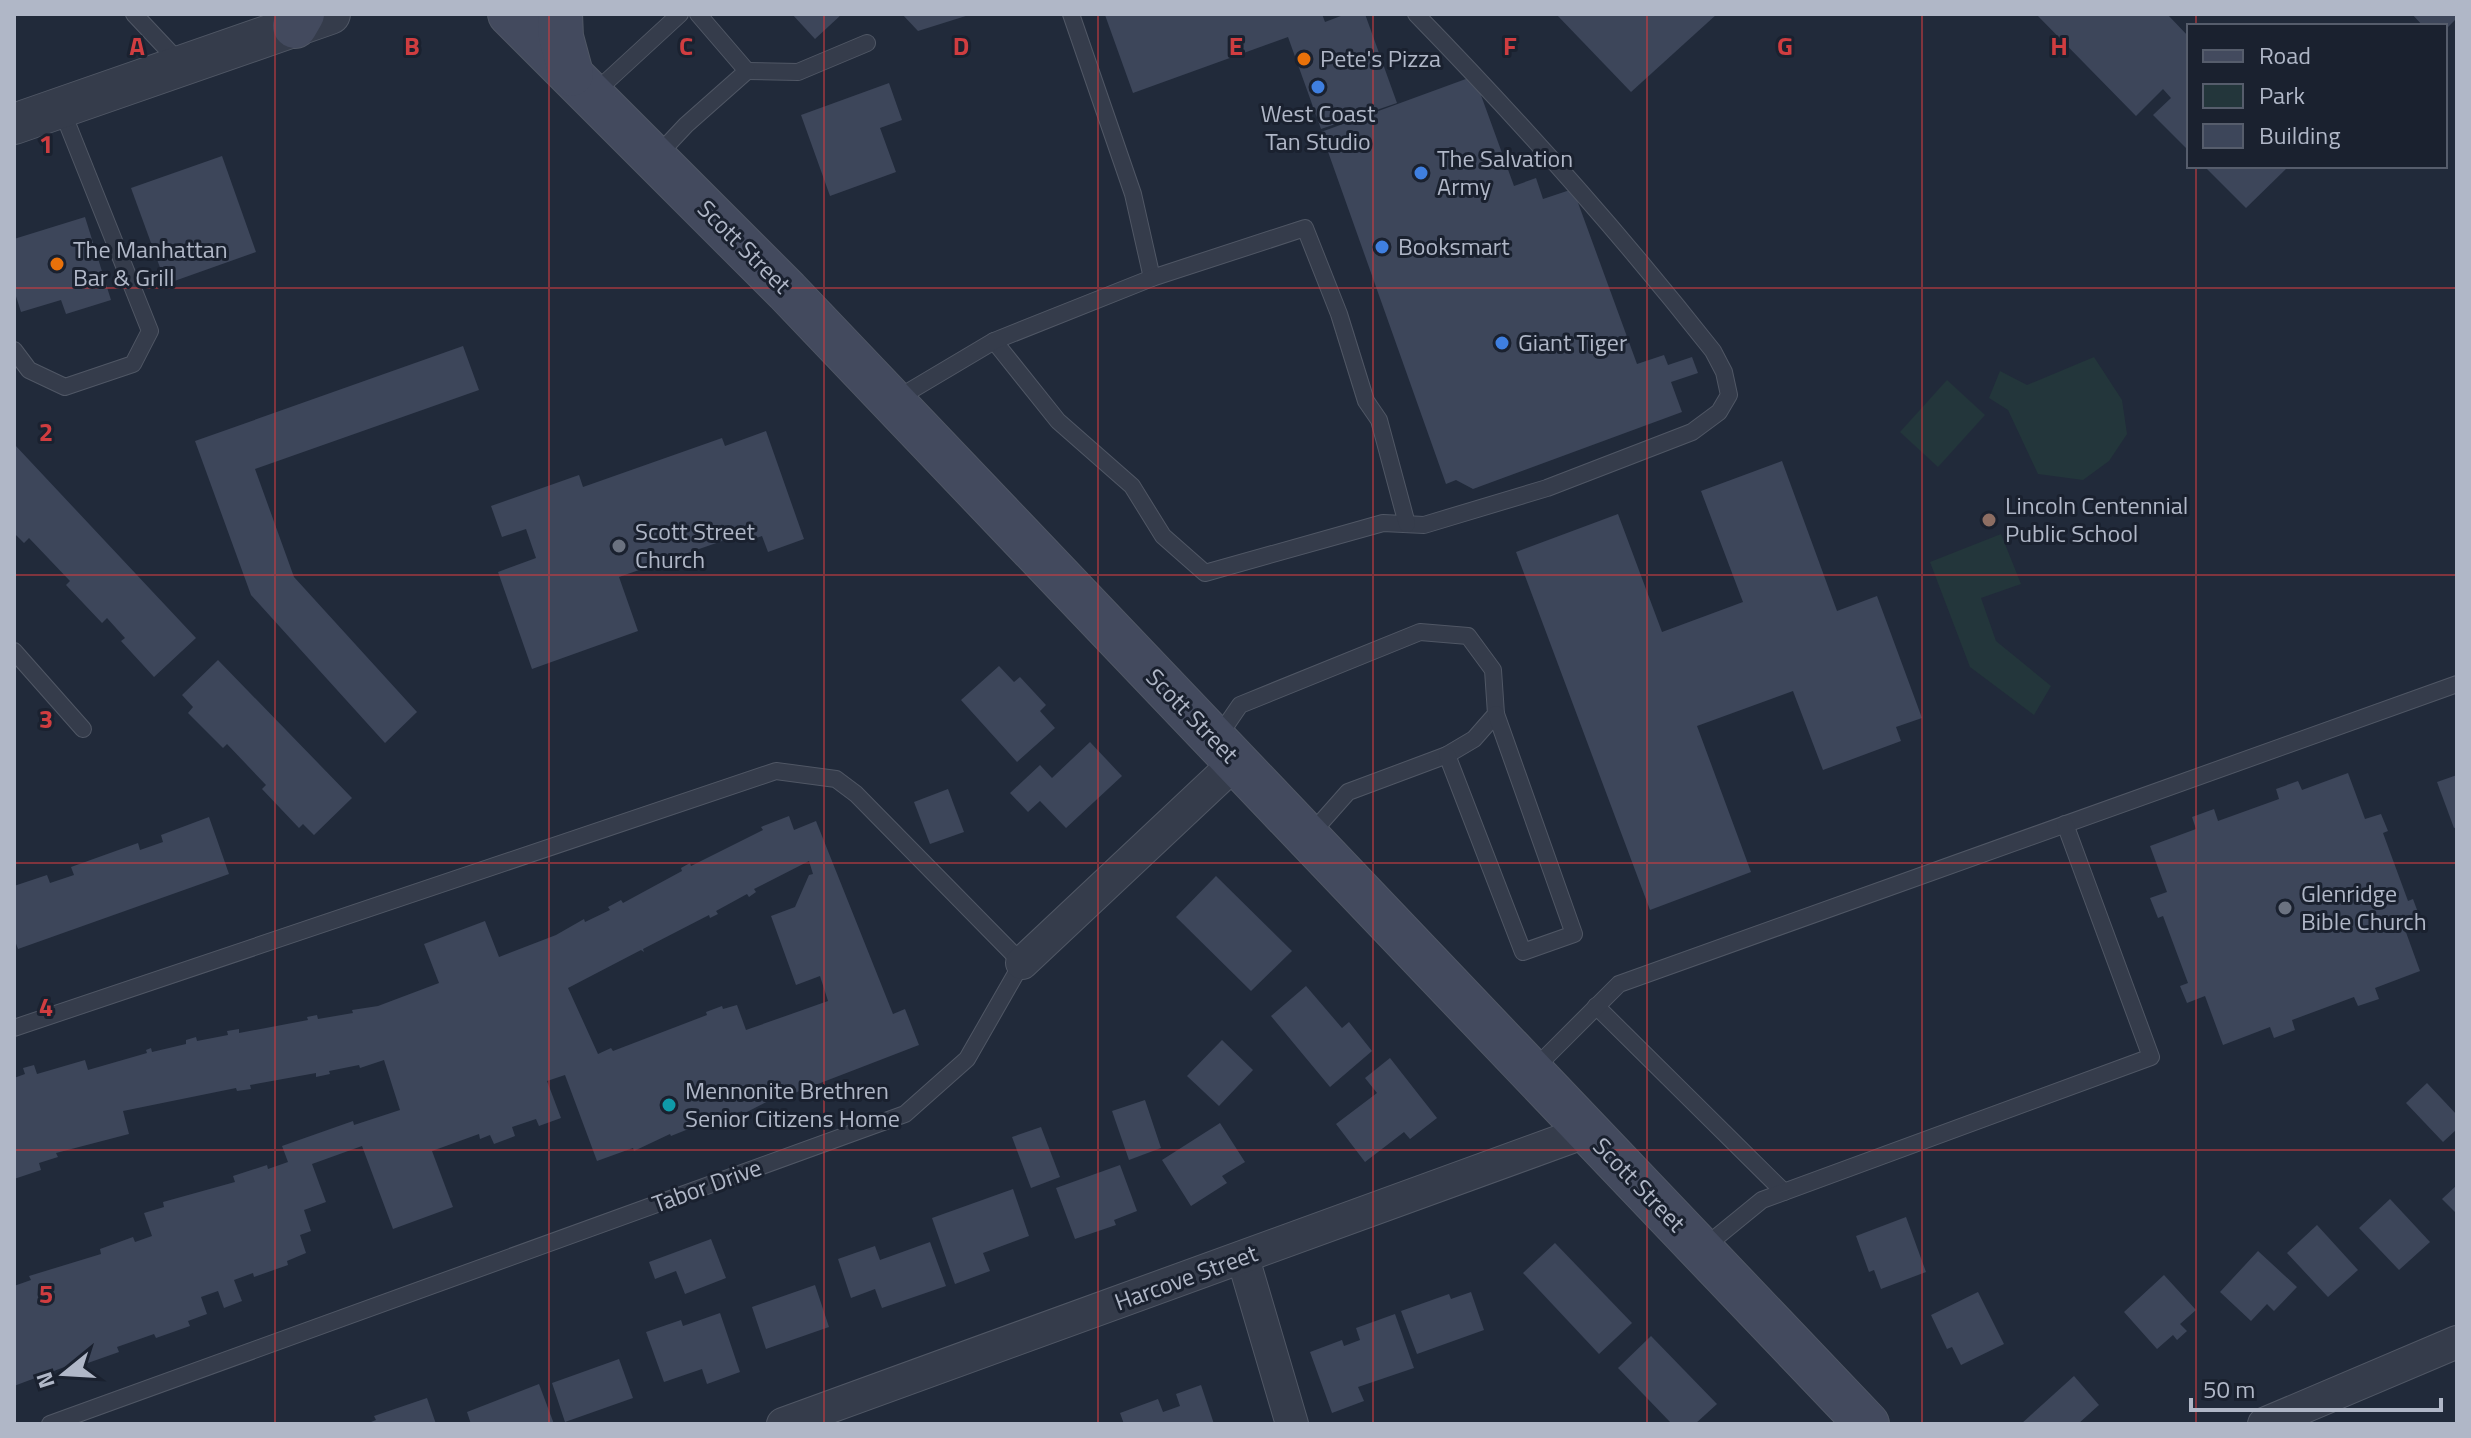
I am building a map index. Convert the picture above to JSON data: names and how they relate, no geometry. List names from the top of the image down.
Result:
{
  "streets": {
    "main road": ["Scott Street"],
    "street": ["Tabor Drive", "Harcove Street"]
  },
  "crossings": [
    ["Scott Street", "Tabor Drive"],
    ["Scott Street", "Harcove Street"]
  ],
  "places": [
    "Pete's Pizza",
    "West Coast Tan Studio",
    "The Salvation Army",
    "Booksmart",
    "The Manhattan Bar & Grill",
    "Giant Tiger",
    "Lincoln Centennial Public School",
    "Scott Street Church",
    "Glenridge Bible Church",
    "Mennonite Brethren Senior Citizens Home"
  ],
  "legend": ["Road", "Park", "Building"],
  "scale_bar": "50 m",
  "north": "left",
  "grid": {
    "columns": [
      "A",
      "B",
      "C",
      "D",
      "E",
      "F",
      "G",
      "H"
    ],
    "rows": [
      "1",
      "2",
      "3",
      "4",
      "5"
    ]
  }
}
